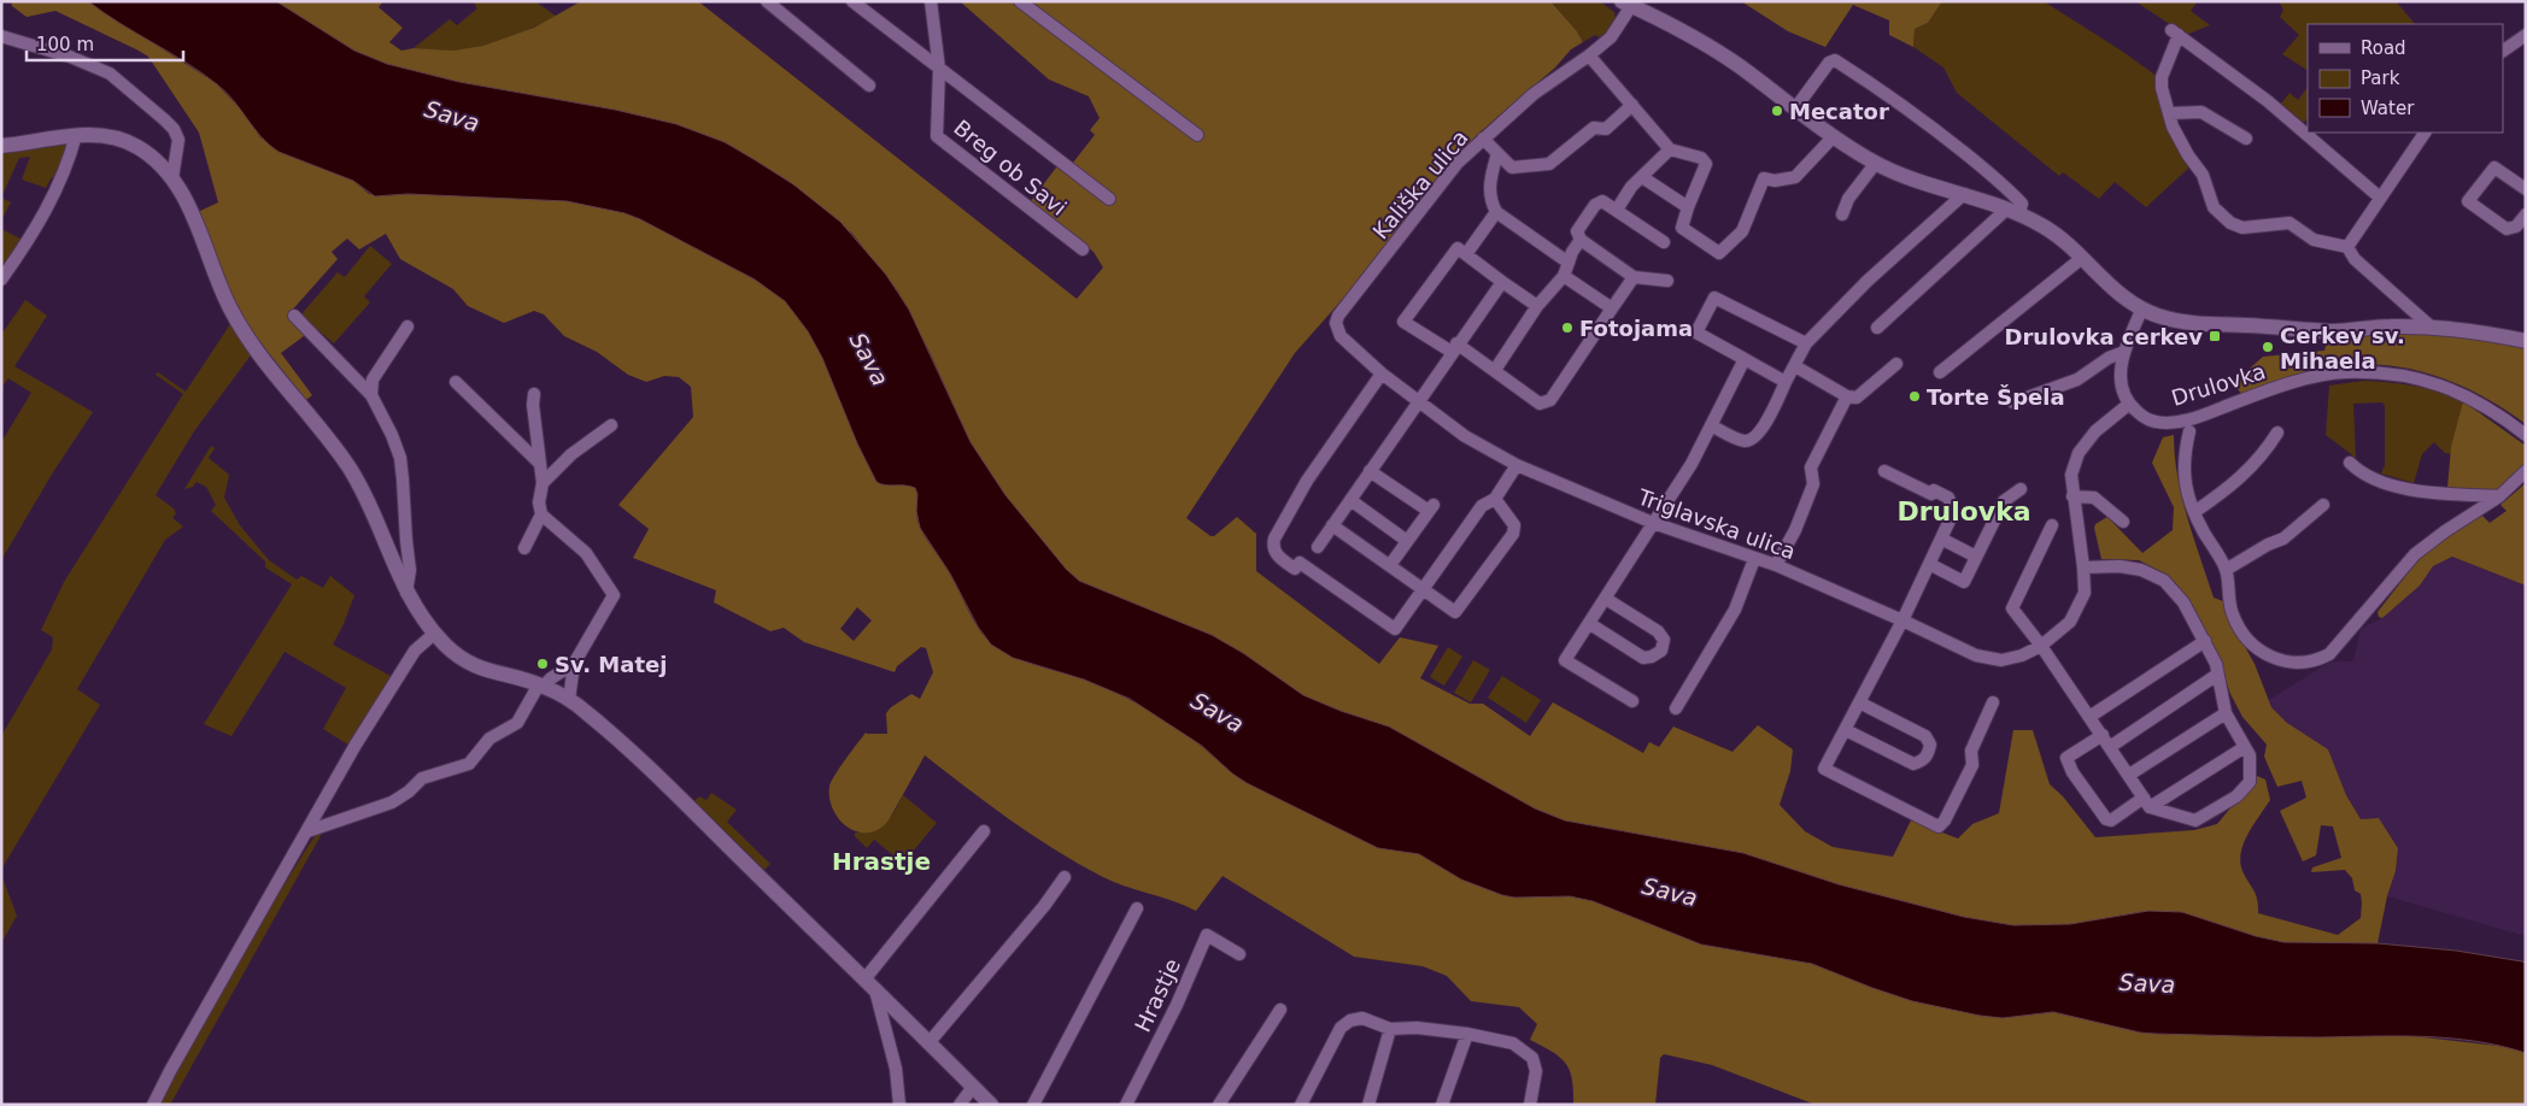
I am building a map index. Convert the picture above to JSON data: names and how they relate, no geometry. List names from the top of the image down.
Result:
{
  "streets": {
    "street": [
      "Breg ob Savi",
      "Kališka ulica",
      "Drulovka",
      "Triglavska ulica",
      "Hrastje"
    ]
  },
  "crossings": [
    ["Kališka ulica", "Triglavska ulica"]
  ],
  "districts": ["Drulovka", "Hrastje"],
  "water": ["Sava"],
  "places": {
    "other": [
      "Mecator",
      "Fotojama",
      "Cerkev sv. Mihaela",
      "Torte Špela",
      "Sv. Matej"
    ],
    "transit": ["Drulovka cerkev"]
  },
  "legend": ["Road", "Park", "Water"],
  "scale_bar": "100 m"
}
